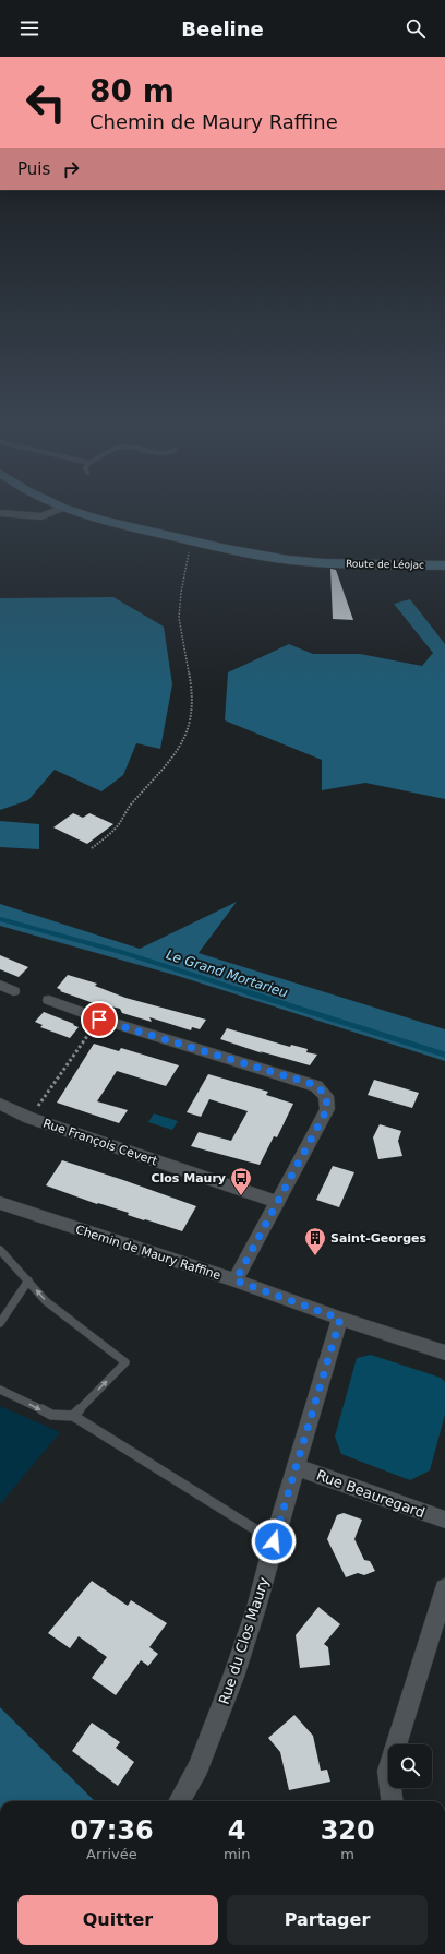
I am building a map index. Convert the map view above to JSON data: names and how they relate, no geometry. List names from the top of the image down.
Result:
{
  "streets": {
    "main road": ["Route de Léojac"],
    "street": [
      "Rue François Cevert",
      "Chemin de Maury Raffine",
      "Rue Beauregard",
      "Rue du Clos Maury"
    ]
  },
  "crossings": [
    ["Chemin de Maury Raffine", "Rue du Clos Maury"],
    ["Rue Beauregard", "Rue du Clos Maury"]
  ],
  "water": ["Le Grand Mortarieu"],
  "places": {
    "bus stop": ["Clos Maury"],
    "building": ["Saint-Georges"]
  },
  "page": {
    "header": "Beeline",
    "turn": ["80 m", "Chemin de Maury Raffine"],
    "then": "Puis",
    "eta": [
      "07:36",
      "Arrivée",
      "4",
      "min",
      "320",
      "m"
    ],
    "buttons": ["Quitter", "Partager"]
  }
}
